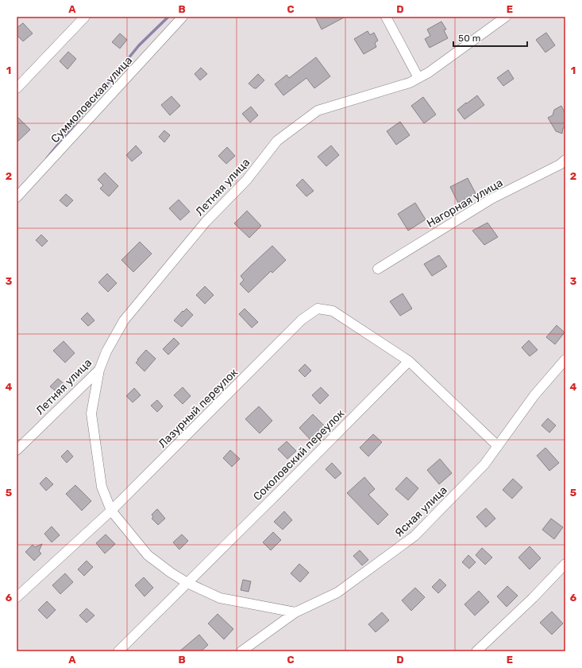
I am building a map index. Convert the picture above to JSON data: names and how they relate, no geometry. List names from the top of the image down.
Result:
{
  "streets": {
    "street": [
      "Суммоловская улица",
      "Летняя улица",
      "Нагорная улица",
      "Лазурный переулок",
      "Соколовский переулок",
      "Ясная улица"
    ]
  },
  "crossings": [
    ["Лазурный переулок", "Соколовский переулок"]
  ],
  "scale_bar": "50 m",
  "grid": {
    "columns": [
      "A",
      "B",
      "C",
      "D",
      "E"
    ],
    "rows": [
      "1",
      "2",
      "3",
      "4",
      "5",
      "6"
    ]
  }
}
